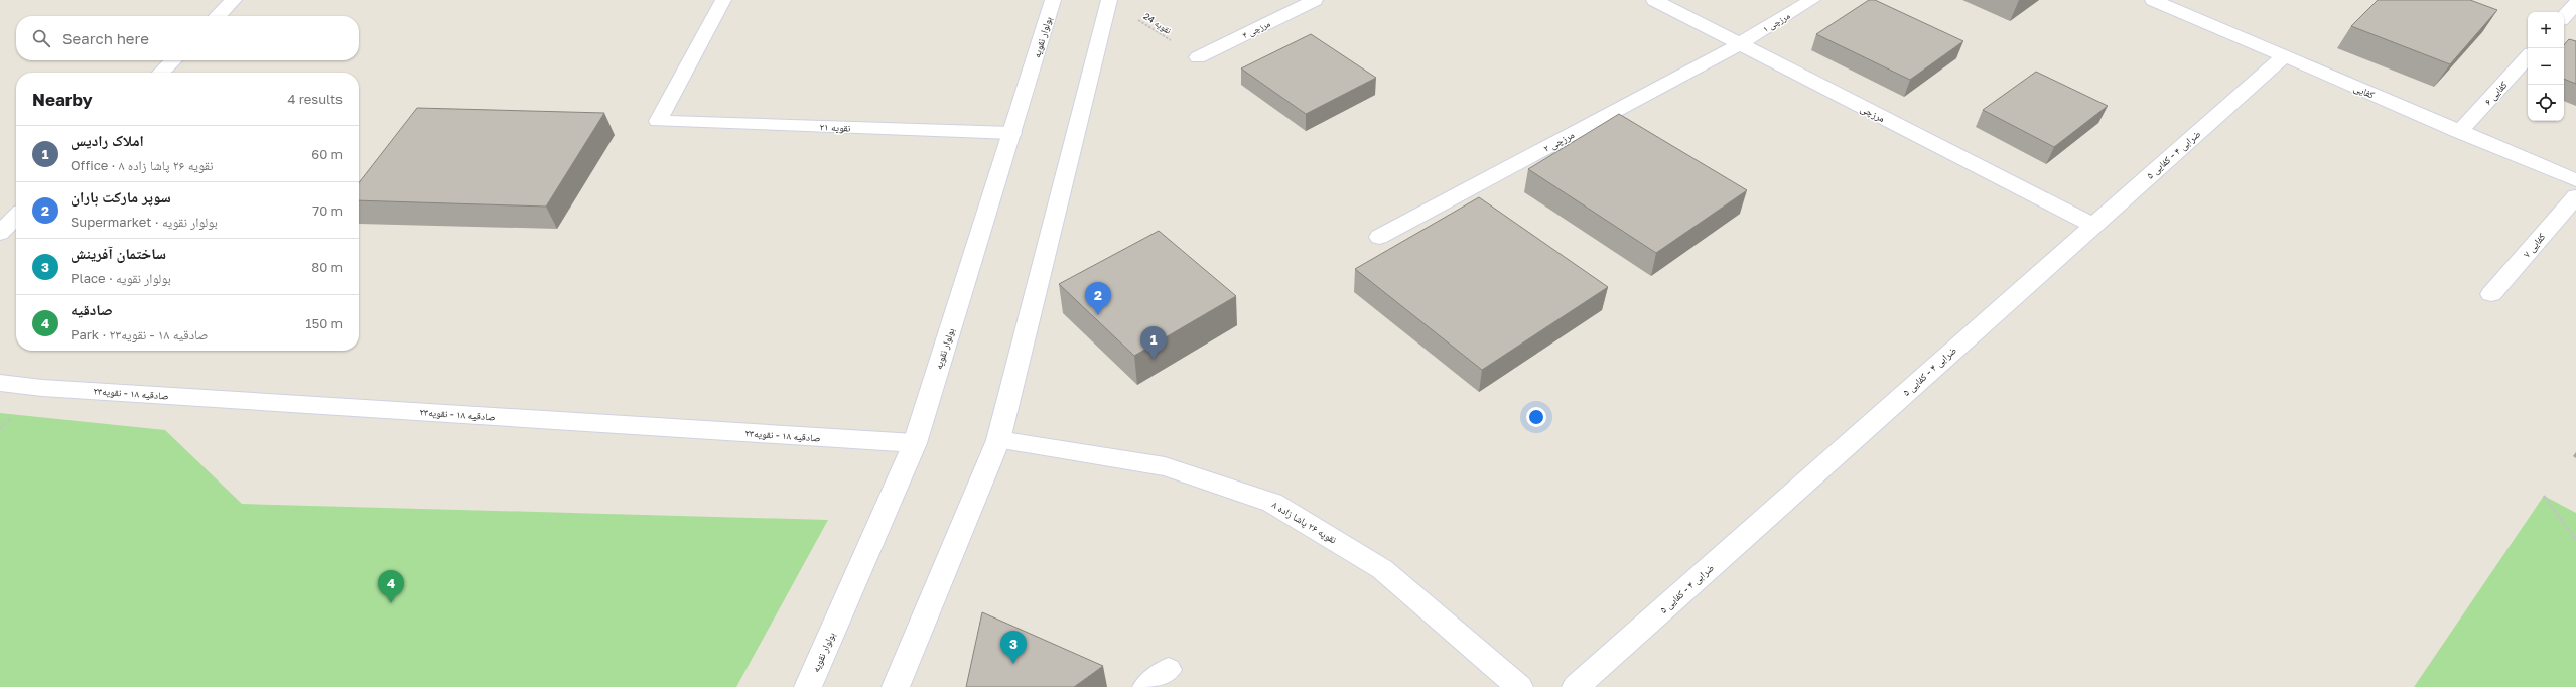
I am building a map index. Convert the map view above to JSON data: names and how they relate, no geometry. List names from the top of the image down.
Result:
{
  "streets": {
    "street": [
      "مرزچی ۱",
      "مرزچی ۴",
      "بولوار نقویه",
      "کفایی",
      "کفایی ۶",
      "مرزچی",
      "نقویه ۲۱",
      "مرزچی ۲",
      "ضرابی ۴ - کفایی ۵",
      "کفایی ۷",
      "صادقیه ۱۸ - نقویه۲۳",
      "نقویه ۲۶ پاشا زاده ۸"
    ],
    "path": ["نقویه 24"]
  },
  "crossings": [
    ["مرزچی ۱", "مرزچی"],
    ["مرزچی ۱", "مرزچی ۲"],
    ["نقویه 24", "مرزچی ۴"],
    ["بولوار نقویه", "نقویه ۲۱"],
    ["بولوار نقویه", "صادقیه ۱۸ - نقویه۲۳"],
    ["کفایی", "کفایی ۶"],
    ["کفایی", "ضرابی ۴ - کفایی ۵"],
    ["مرزچی", "مرزچی ۲"],
    ["مرزچی", "ضرابی ۴ - کفایی ۵"]
  ],
  "page": {
    "map_buttons": ["+", "−"],
    "search": "Search here",
    "heading": ["Nearby", "4 results"],
    "list": [
      {
        "mark": "1",
        "name": "املاک رادیس",
        "note": "Office · نقویه ۲۶ پاشا زاده ۸",
        "value": "60 m"
      },
      {
        "mark": "2",
        "name": "سوپر مارکت باران",
        "note": "Supermarket · بولوار نقویه",
        "value": "70 m"
      },
      {
        "mark": "3",
        "name": "ساختمان آفرینش",
        "note": "Place · بولوار نقویه",
        "value": "80 m"
      },
      {
        "mark": "4",
        "name": "صادقیه",
        "note": "Park · صادقیه ۱۸ - نقویه۲۳",
        "value": "150 m"
      }
    ],
    "pins": [
      "2",
      "1",
      "4",
      "3"
    ]
  }
}
